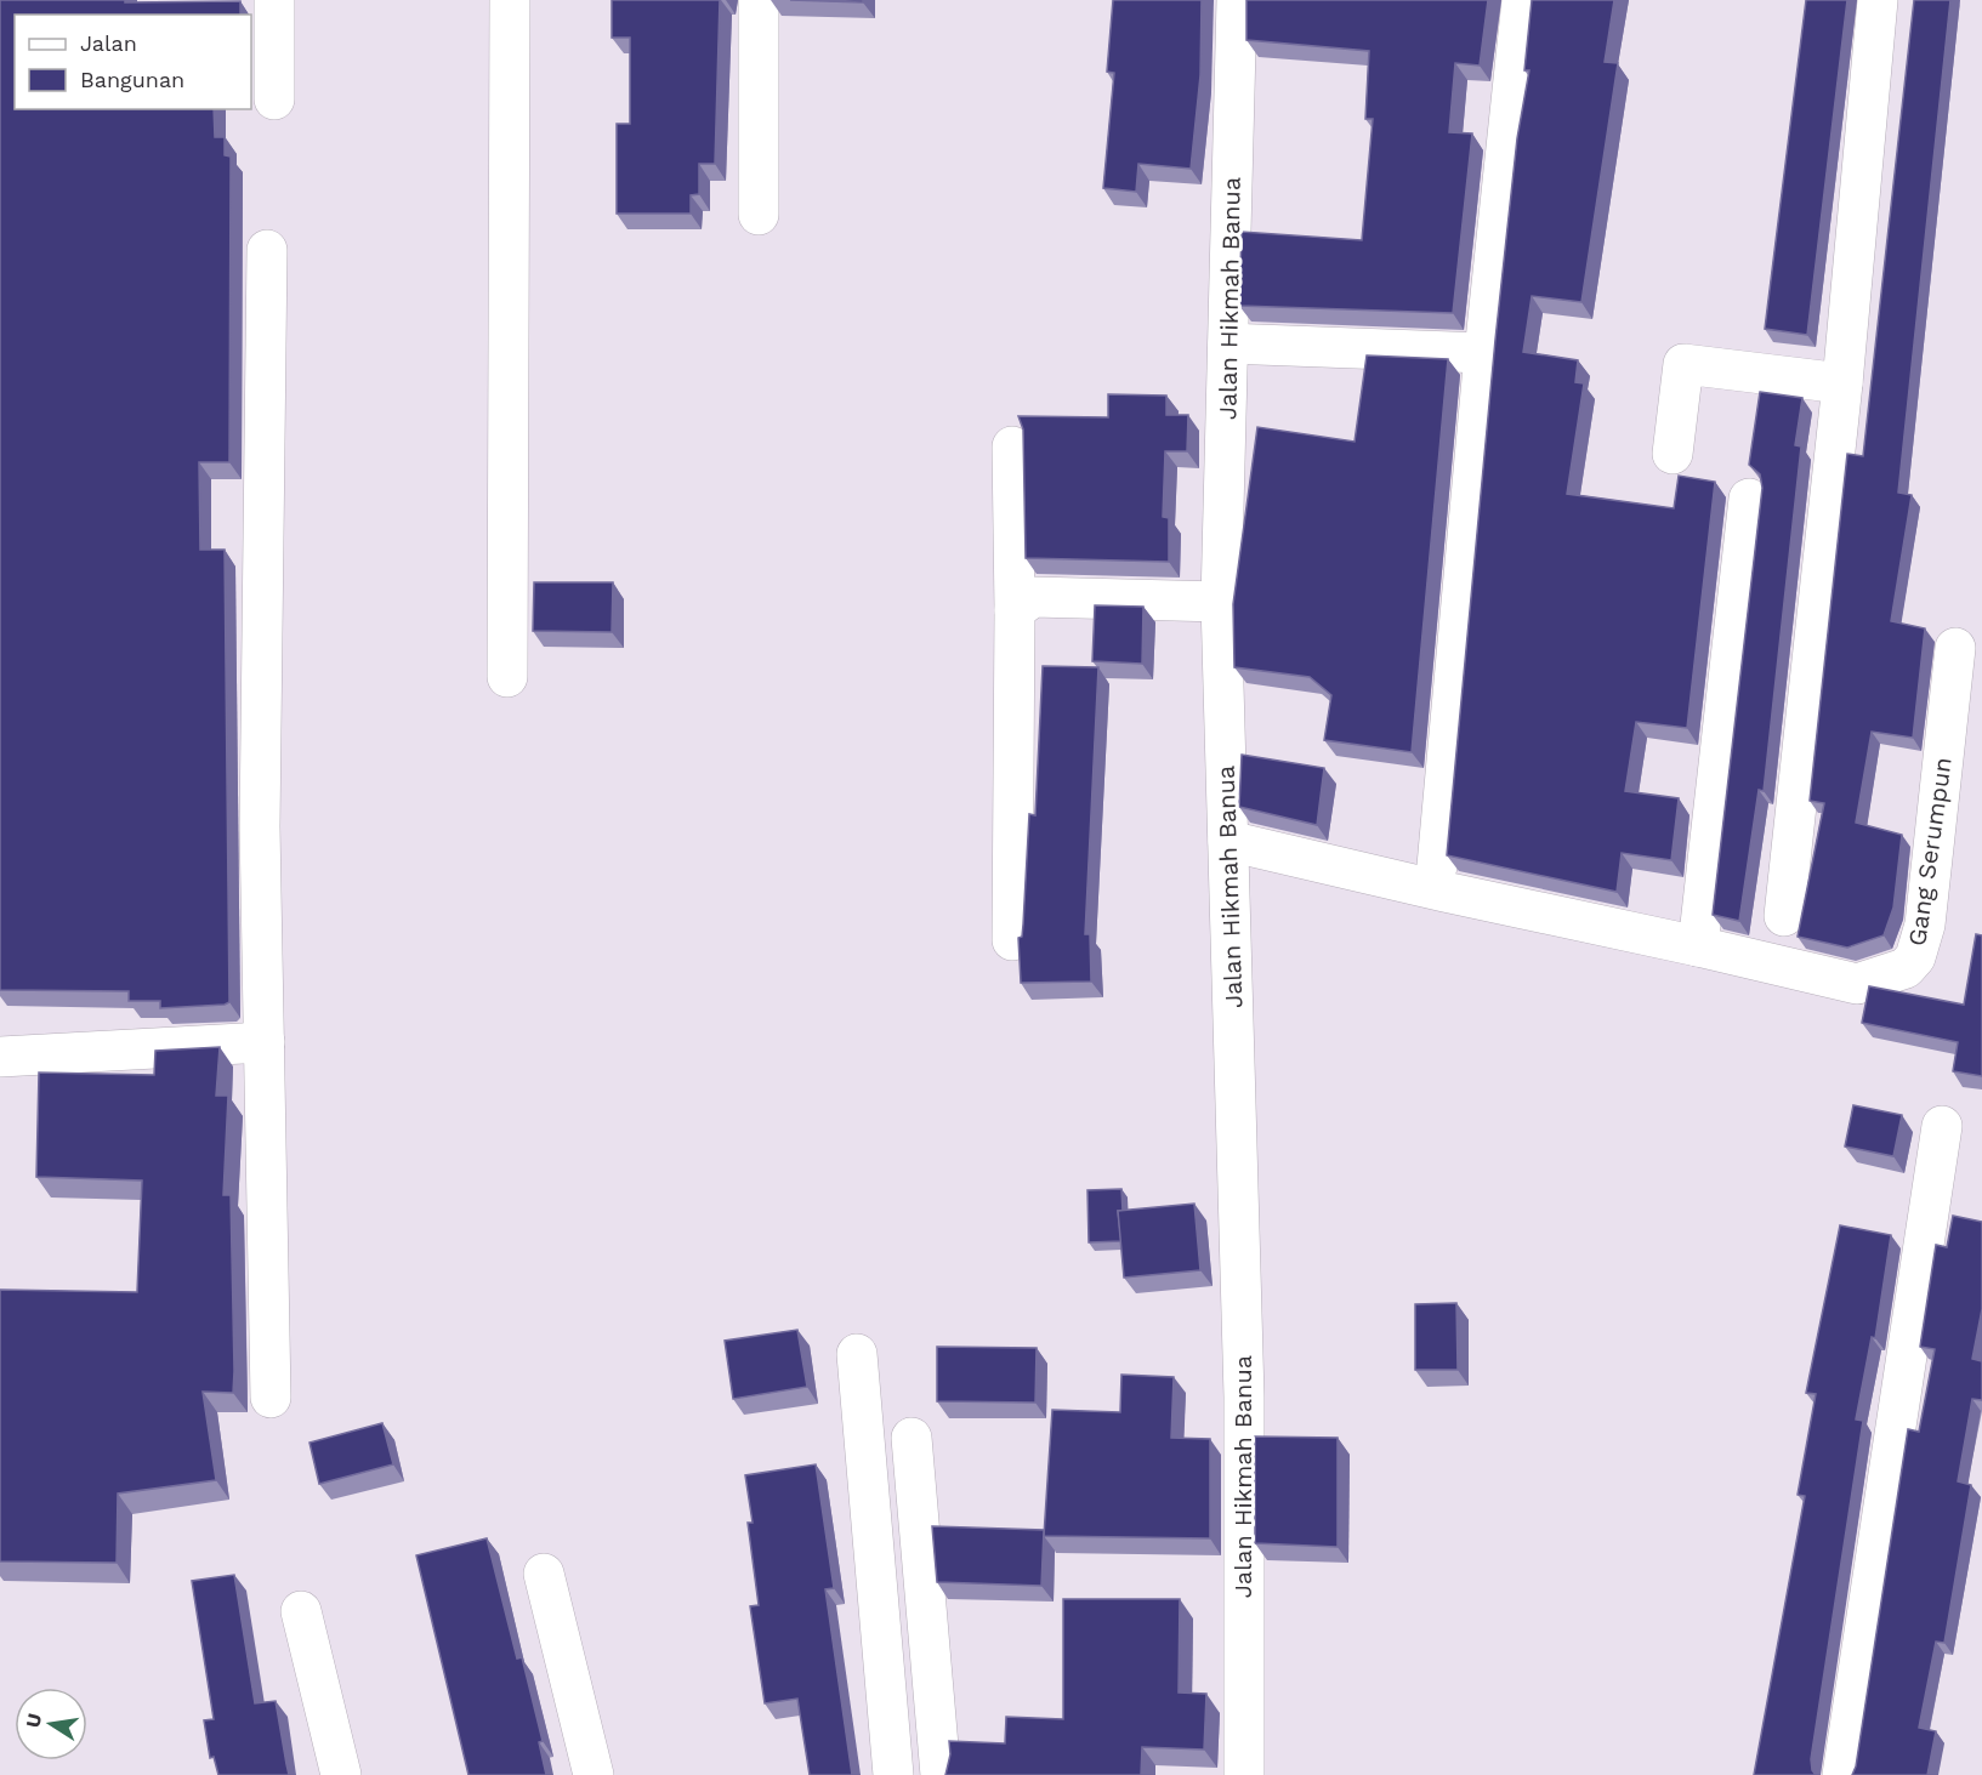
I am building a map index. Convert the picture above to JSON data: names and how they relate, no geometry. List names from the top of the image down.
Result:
{
  "streets": {
    "street": ["Jalan Hikmah Banua", "Gang Serumpun"]
  },
  "crossings": [
    ["Jalan Hikmah Banua", "Gang Serumpun"]
  ],
  "legend": ["Jalan", "Bangunan"],
  "north": "left"
}
